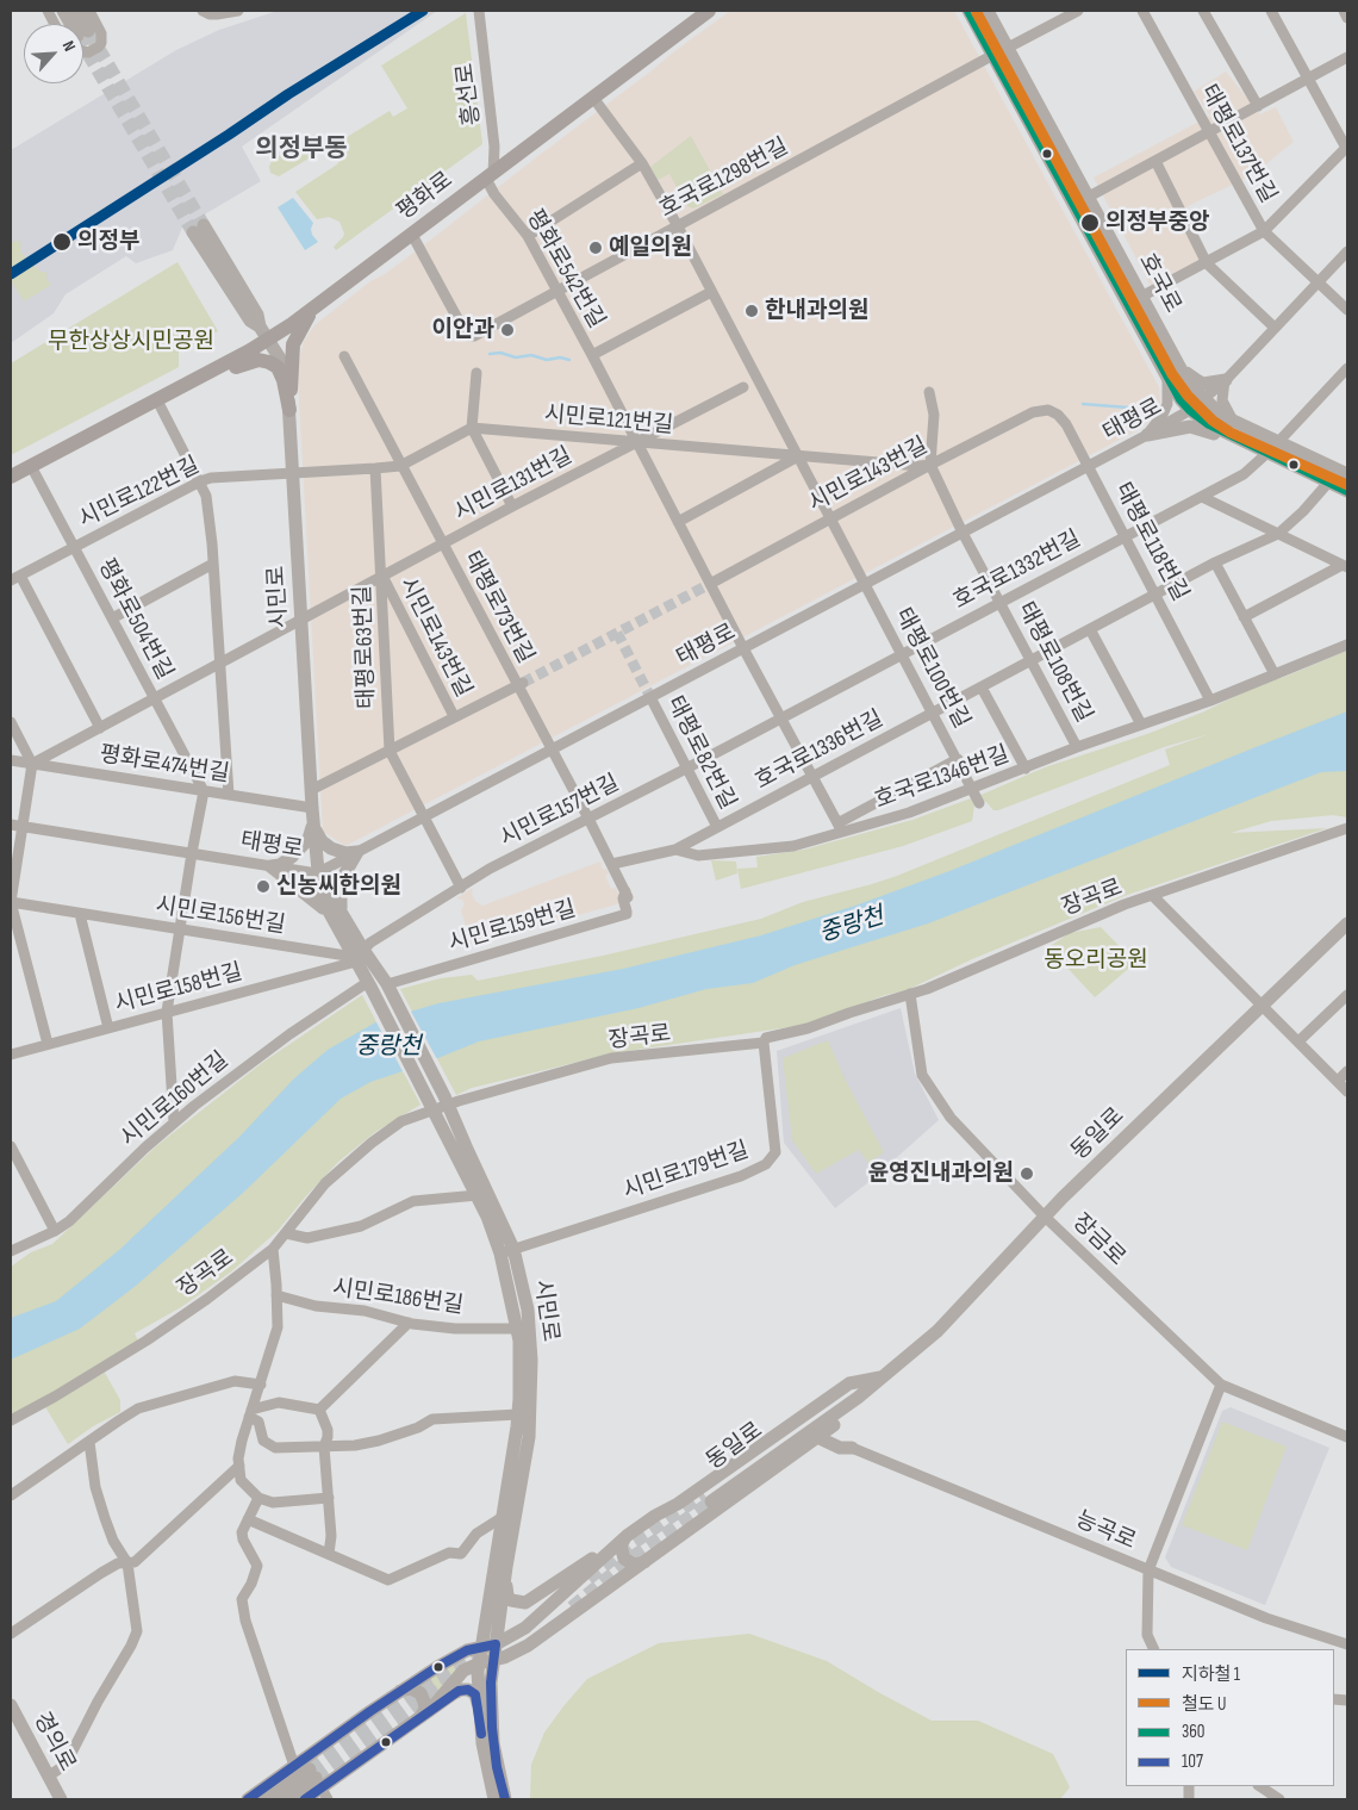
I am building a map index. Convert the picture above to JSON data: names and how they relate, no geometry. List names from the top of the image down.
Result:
{
  "streets": {
    "main road": ["평화로"],
    "street": [
      "흥선로",
      "태평로137번길",
      "호국로1298번길",
      "평화로542번길",
      "호국로",
      "시민로121번길",
      "태평로",
      "시민로143번길",
      "시민로131번길",
      "시민로122번길",
      "태평로118번길",
      "호국로1332번길",
      "시민로",
      "태평로73번길",
      "평화로504번길",
      "태평로63번길",
      "태평로108번길",
      "태평로100번길",
      "호국로1336번길",
      "태평로82번길",
      "평화로474번길",
      "호국로1346번길",
      "시민로157번길",
      "장곡로",
      "시민로156번길",
      "시민로159번길",
      "시민로158번길",
      "시민로160번길",
      "동일로",
      "시민로179번길",
      "장금로",
      "시민로186번길",
      "능곡로",
      "경의로"
    ]
  },
  "crossings": [
    ["흥선로", "평화로"],
    ["흥선로", "평화로542번길"],
    ["태평로137번길", "태평로"],
    ["호국로1298번길", "평화로"],
    ["호국로1298번길", "평화로542번길"],
    ["호국로1298번길", "호국로"],
    ["호국로1298번길", "태평로100번길"],
    ["평화로", "평화로542번길"],
    ["평화로", "시민로"],
    ["평화로", "평화로504번길"],
    ["평화로", "태평로100번길"],
    ["평화로542번길", "시민로121번길"],
    ["평화로542번길", "태평로"],
    ["평화로542번길", "시민로143번길"],
    ["평화로542번길", "시민로131번길"],
    ["평화로542번길", "호국로1332번길"],
    ["평화로542번길", "호국로1336번길"],
    ["평화로542번길", "호국로1346번길"],
    ["평화로542번길", "시민로157번길"],
    ["호국로", "태평로"],
    ["호국로", "호국로1332번길"],
    ["호국로", "호국로1336번길"],
    ["시민로121번길", "시민로143번길"],
    ["시민로121번길", "시민로131번길"],
    ["시민로121번길", "태평로108번길"],
    ["시민로121번길", "태평로100번길"],
    ["태평로", "태평로118번길"],
    ["태평로", "시민로"],
    ["태평로", "태평로73번길"],
    ["태평로", "태평로63번길"],
    ["태평로", "태평로108번길"],
    ["태평로", "태평로100번길"],
    ["태평로", "태평로82번길"],
    ["시민로143번길", "시민로131번길"],
    ["시민로143번길", "태평로118번길"],
    ["시민로143번길", "시민로"],
    ["시민로143번길", "태평로73번길"],
    ["시민로143번길", "태평로63번길"],
    ["시민로143번길", "태평로108번길"],
    ["시민로143번길", "태평로100번길"],
    ["시민로131번길", "시민로122번길"],
    ["시민로131번길", "시민로"],
    ["시민로131번길", "태평로73번길"],
    ["시민로131번길", "평화로504번길"],
    ["시민로131번길", "태평로63번길"],
    ["시민로131번길", "평화로474번길"],
    ["시민로122번길", "시민로"],
    ["시민로122번길", "평화로504번길"],
    ["시민로122번길", "평화로474번길"],
    ["태평로118번길", "호국로1332번길"],
    ["태평로118번길", "호국로1336번길"],
    ["태평로118번길", "호국로1346번길"],
    ["호국로1332번길", "태평로108번길"],
    ["호국로1332번길", "태평로100번길"],
    ["호국로1332번길", "시민로157번길"],
    ["시민로", "평화로474번길"],
    ["시민로", "시민로157번길"],
    ["시민로", "장곡로"],
    ["시민로", "시민로156번길"],
    ["시민로", "시민로159번길"],
    ["시민로", "시민로158번길"],
    ["시민로", "시민로160번길"],
    ["시민로", "시민로179번길"],
    ["시민로", "시민로186번길"],
    ["태평로73번길", "호국로1346번길"],
    ["태평로73번길", "시민로157번길"],
    ["태평로73번길", "시민로159번길"],
    ["평화로504번길", "평화로474번길"],
    ["태평로63번길", "시민로157번길"],
    ["태평로108번길", "호국로1336번길"],
    ["태평로108번길", "호국로1346번길"],
    ["태평로100번길", "호국로1336번길"],
    ["태평로100번길", "호국로1346번길"],
    ["호국로1336번길", "태평로82번길"],
    ["호국로1336번길", "호국로1346번길"],
    ["태평로82번길", "시민로157번길"],
    ["시민로157번길", "시민로156번길"],
    ["시민로157번길", "시민로158번길"],
    ["장곡로", "시민로179번길"],
    ["장곡로", "장금로"],
    ["시민로156번길", "시민로158번길"],
    ["동일로", "장금로"]
  ],
  "districts": ["의정부동"],
  "water": ["중랑천"],
  "parks": ["무한상상시민공원", "동오리공원"],
  "places": [
    "의정부중앙",
    "의정부",
    "예일의원",
    "한내과의원",
    "이안과",
    "신농씨한의원",
    "윤영진내과의원"
  ],
  "lines": [
    "metro line 1",
    "rail line U",
    "transit line 360",
    "transit line 107"
  ],
  "legend": [
    "지하철 1",
    "철도 U",
    "360",
    "107"
  ],
  "north": "top right"
}
